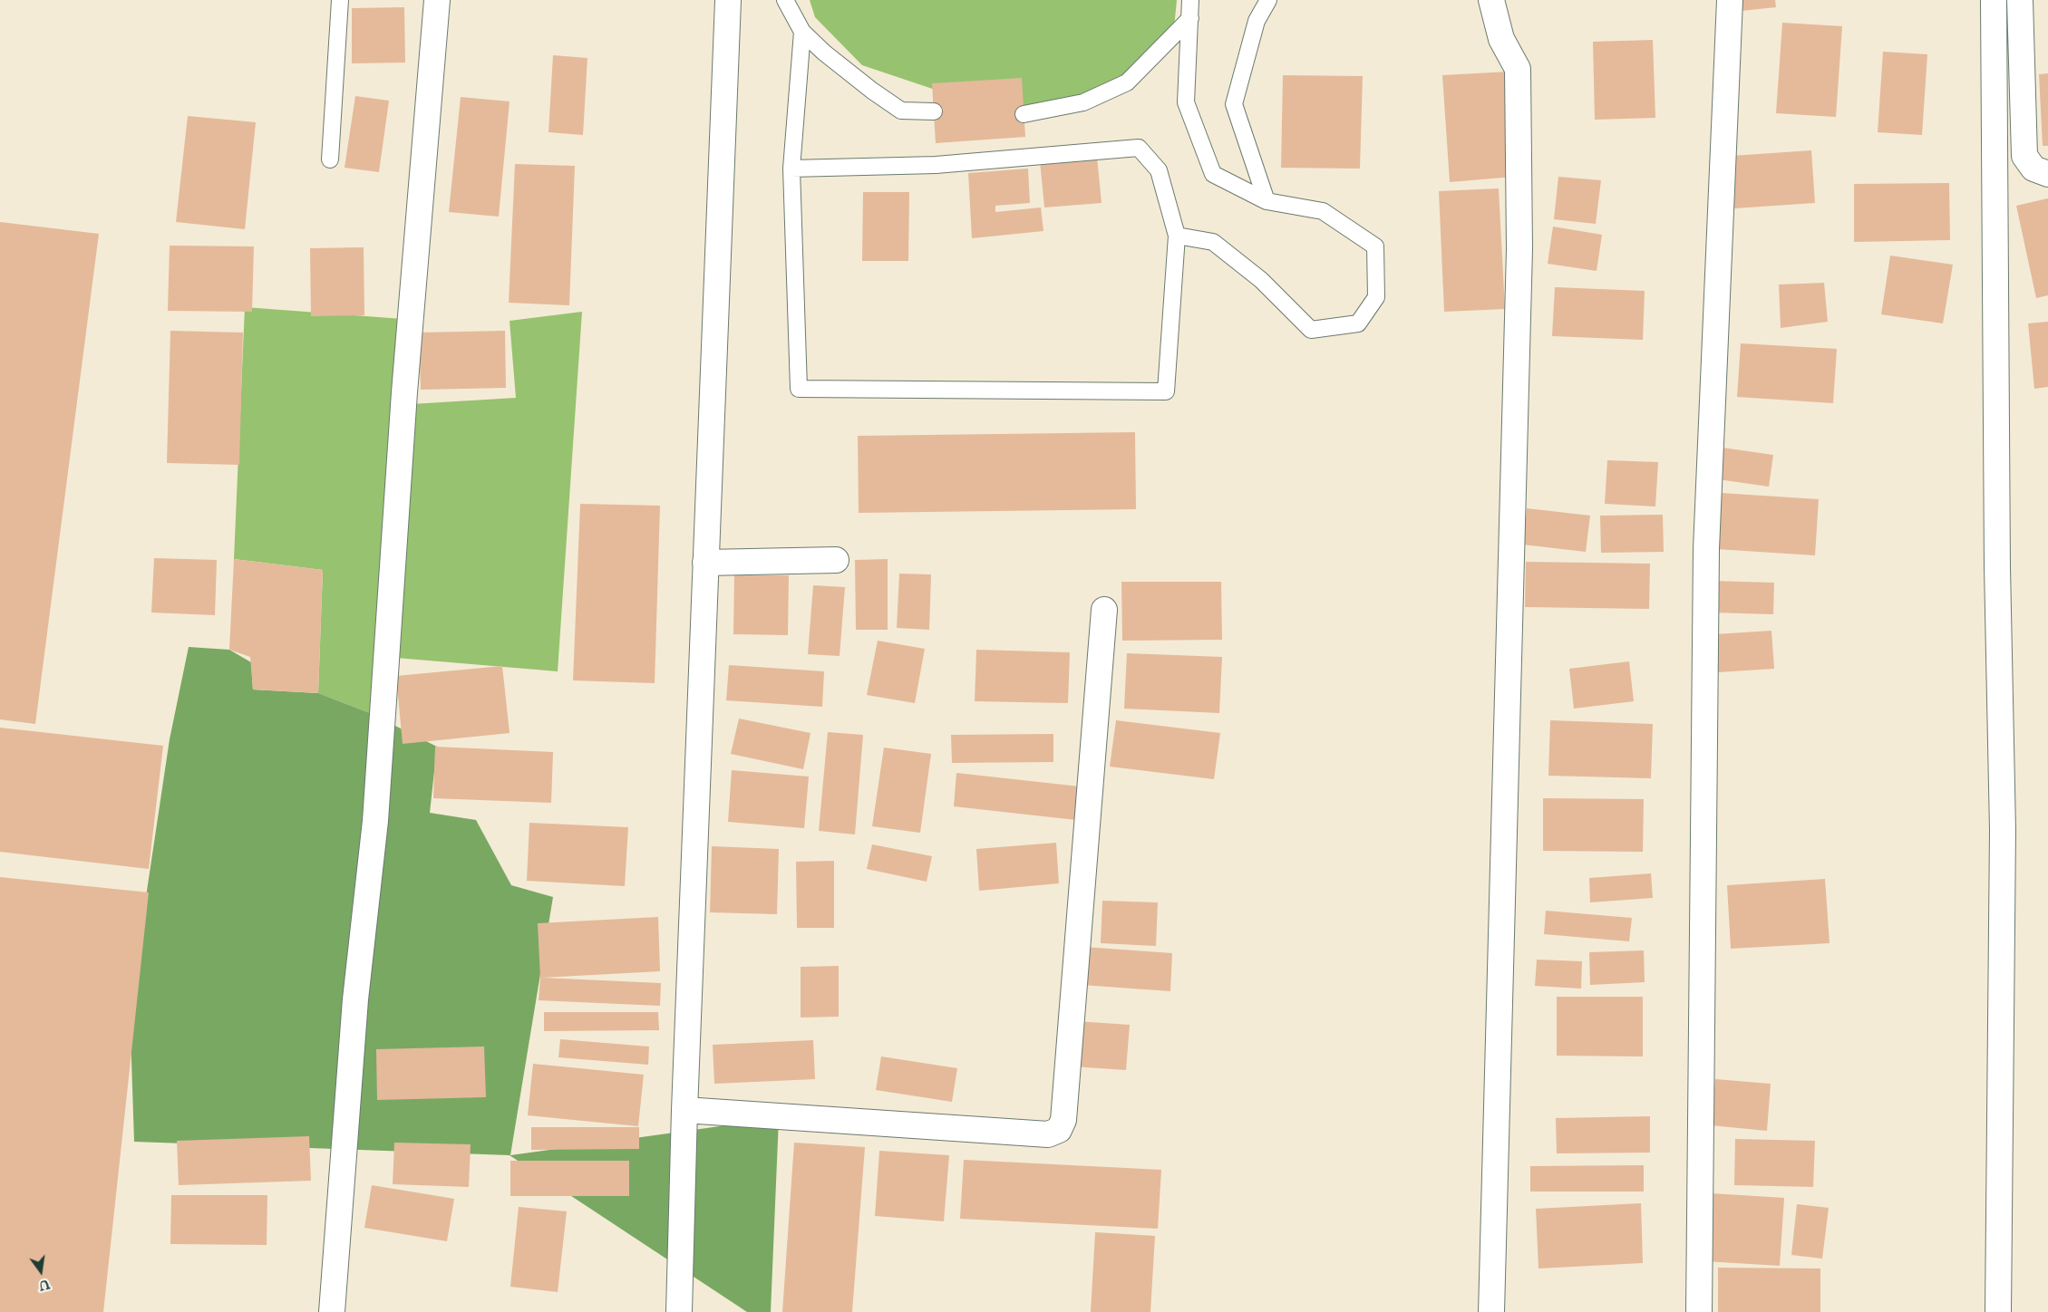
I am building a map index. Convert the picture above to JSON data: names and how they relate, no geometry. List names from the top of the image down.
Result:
{
  "north": "bottom"
}
